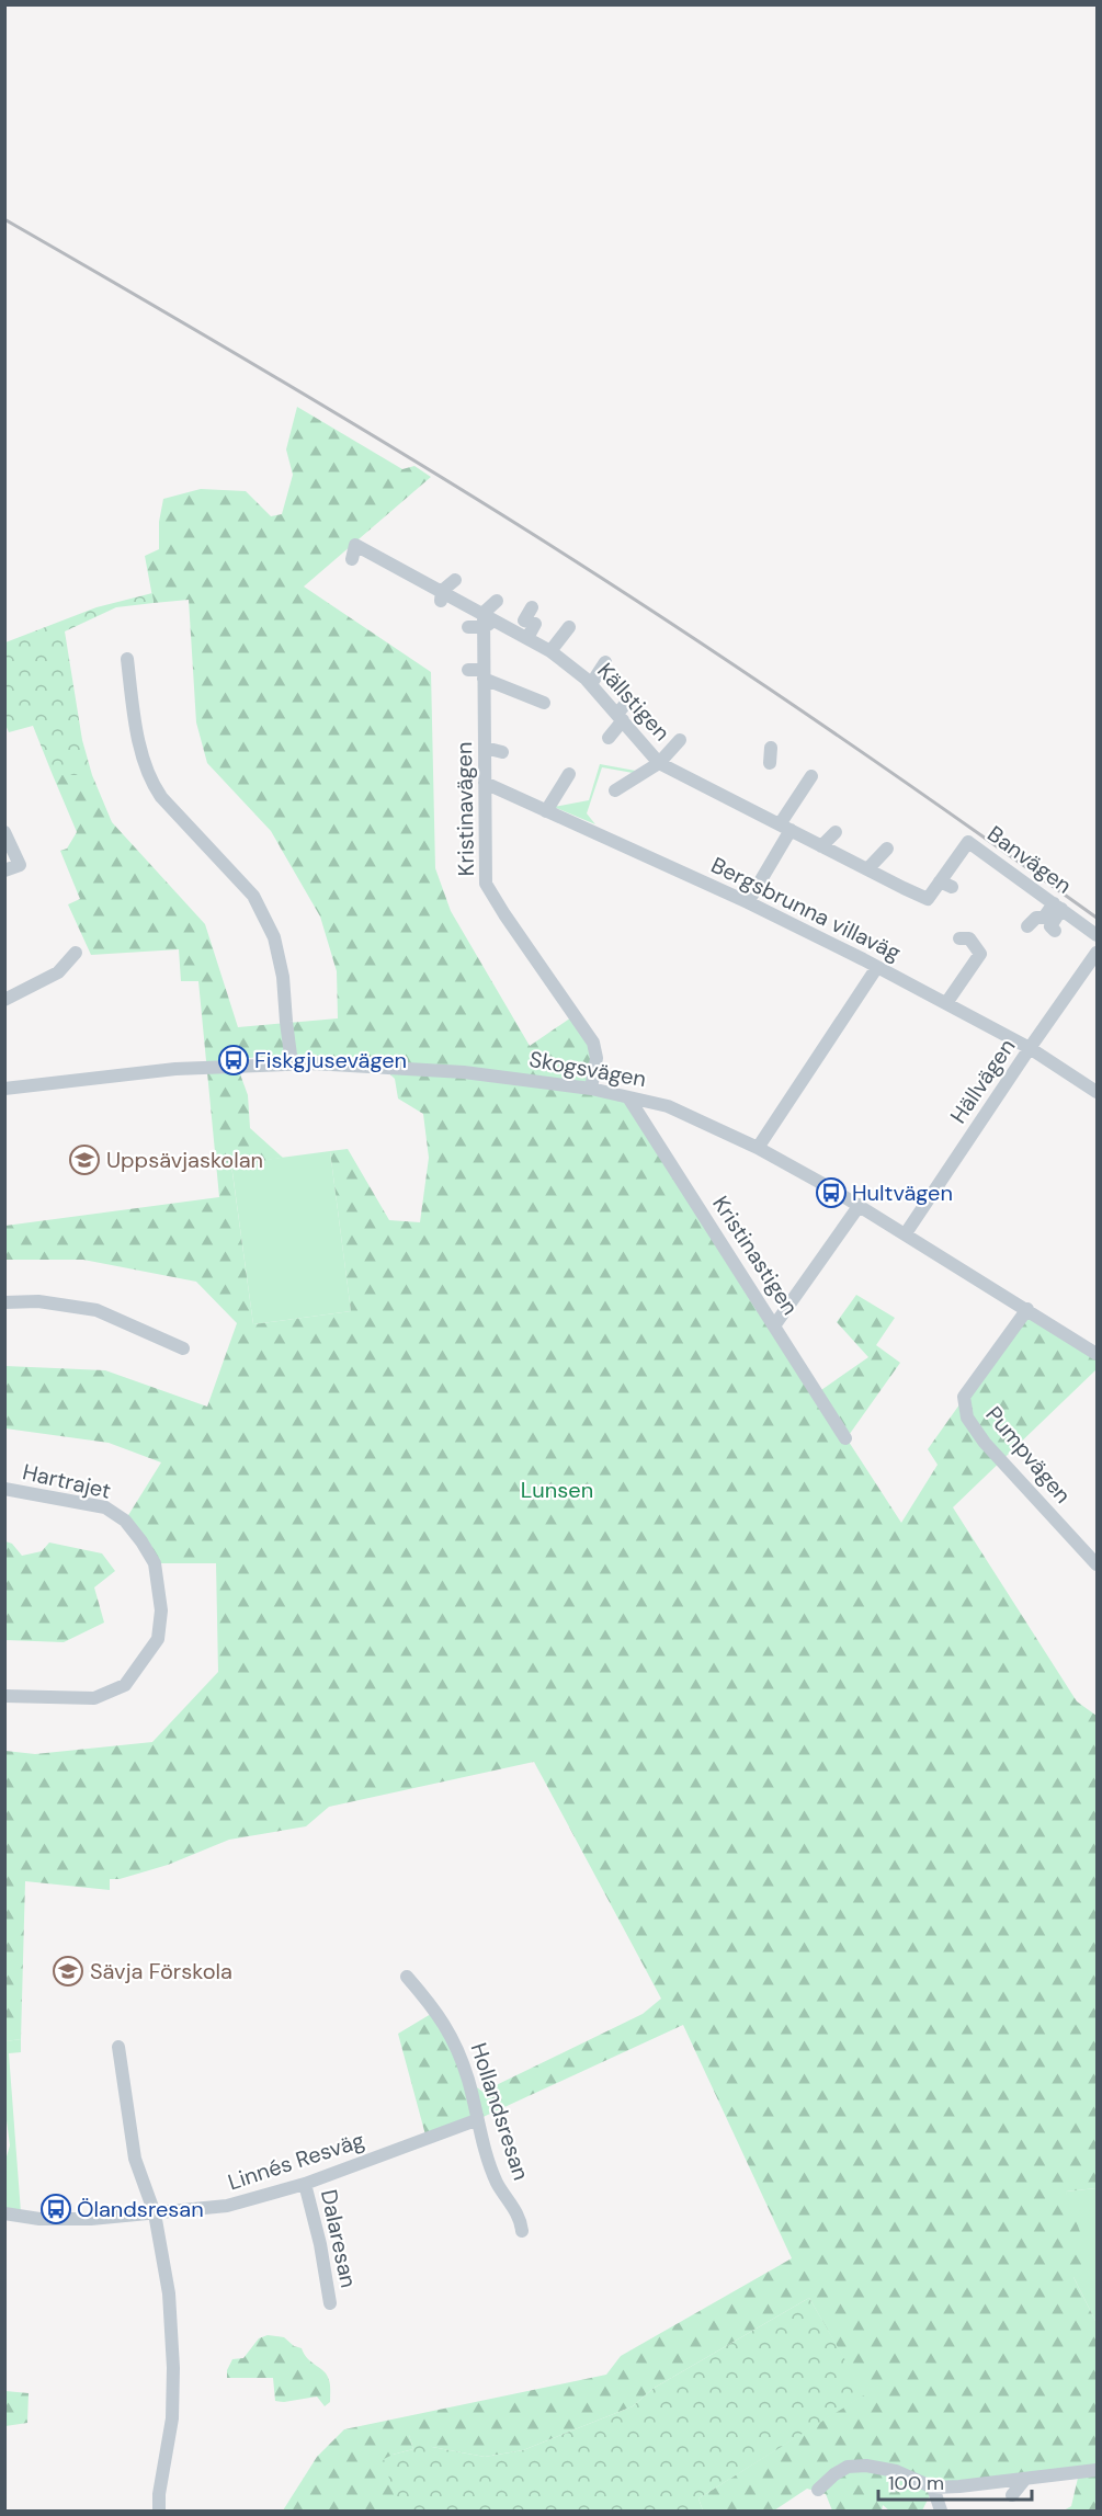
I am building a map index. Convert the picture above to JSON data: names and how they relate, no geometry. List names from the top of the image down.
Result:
{
  "streets": {
    "street": [
      "Källstigen",
      "Kristinavägen",
      "Banvägen",
      "Bergsbrunna villaväg",
      "Skogsvägen",
      "Hällvägen",
      "Kristinastigen",
      "Pumpvägen",
      "Hartrajet",
      "Hollandsresan",
      "Linnés Resväg",
      "Dalaresan"
    ]
  },
  "crossings": [
    ["Källstigen", "Kristinavägen"],
    ["Källstigen", "Banvägen"],
    ["Kristinavägen", "Bergsbrunna villaväg"],
    ["Kristinavägen", "Skogsvägen"],
    ["Bergsbrunna villaväg", "Hällvägen"],
    ["Skogsvägen", "Hällvägen"],
    ["Skogsvägen", "Kristinastigen"],
    ["Skogsvägen", "Pumpvägen"],
    ["Hollandsresan", "Linnés Resväg"],
    ["Linnés Resväg", "Dalaresan"]
  ],
  "parks": ["Lunsen"],
  "places": {
    "bus stop": ["Fiskgjusevägen", "Hultvägen", "Ölandsresan"],
    "school or university": ["Uppsävjaskolan", "Sävja Förskola"]
  },
  "scale_bar": "100 m"
}
